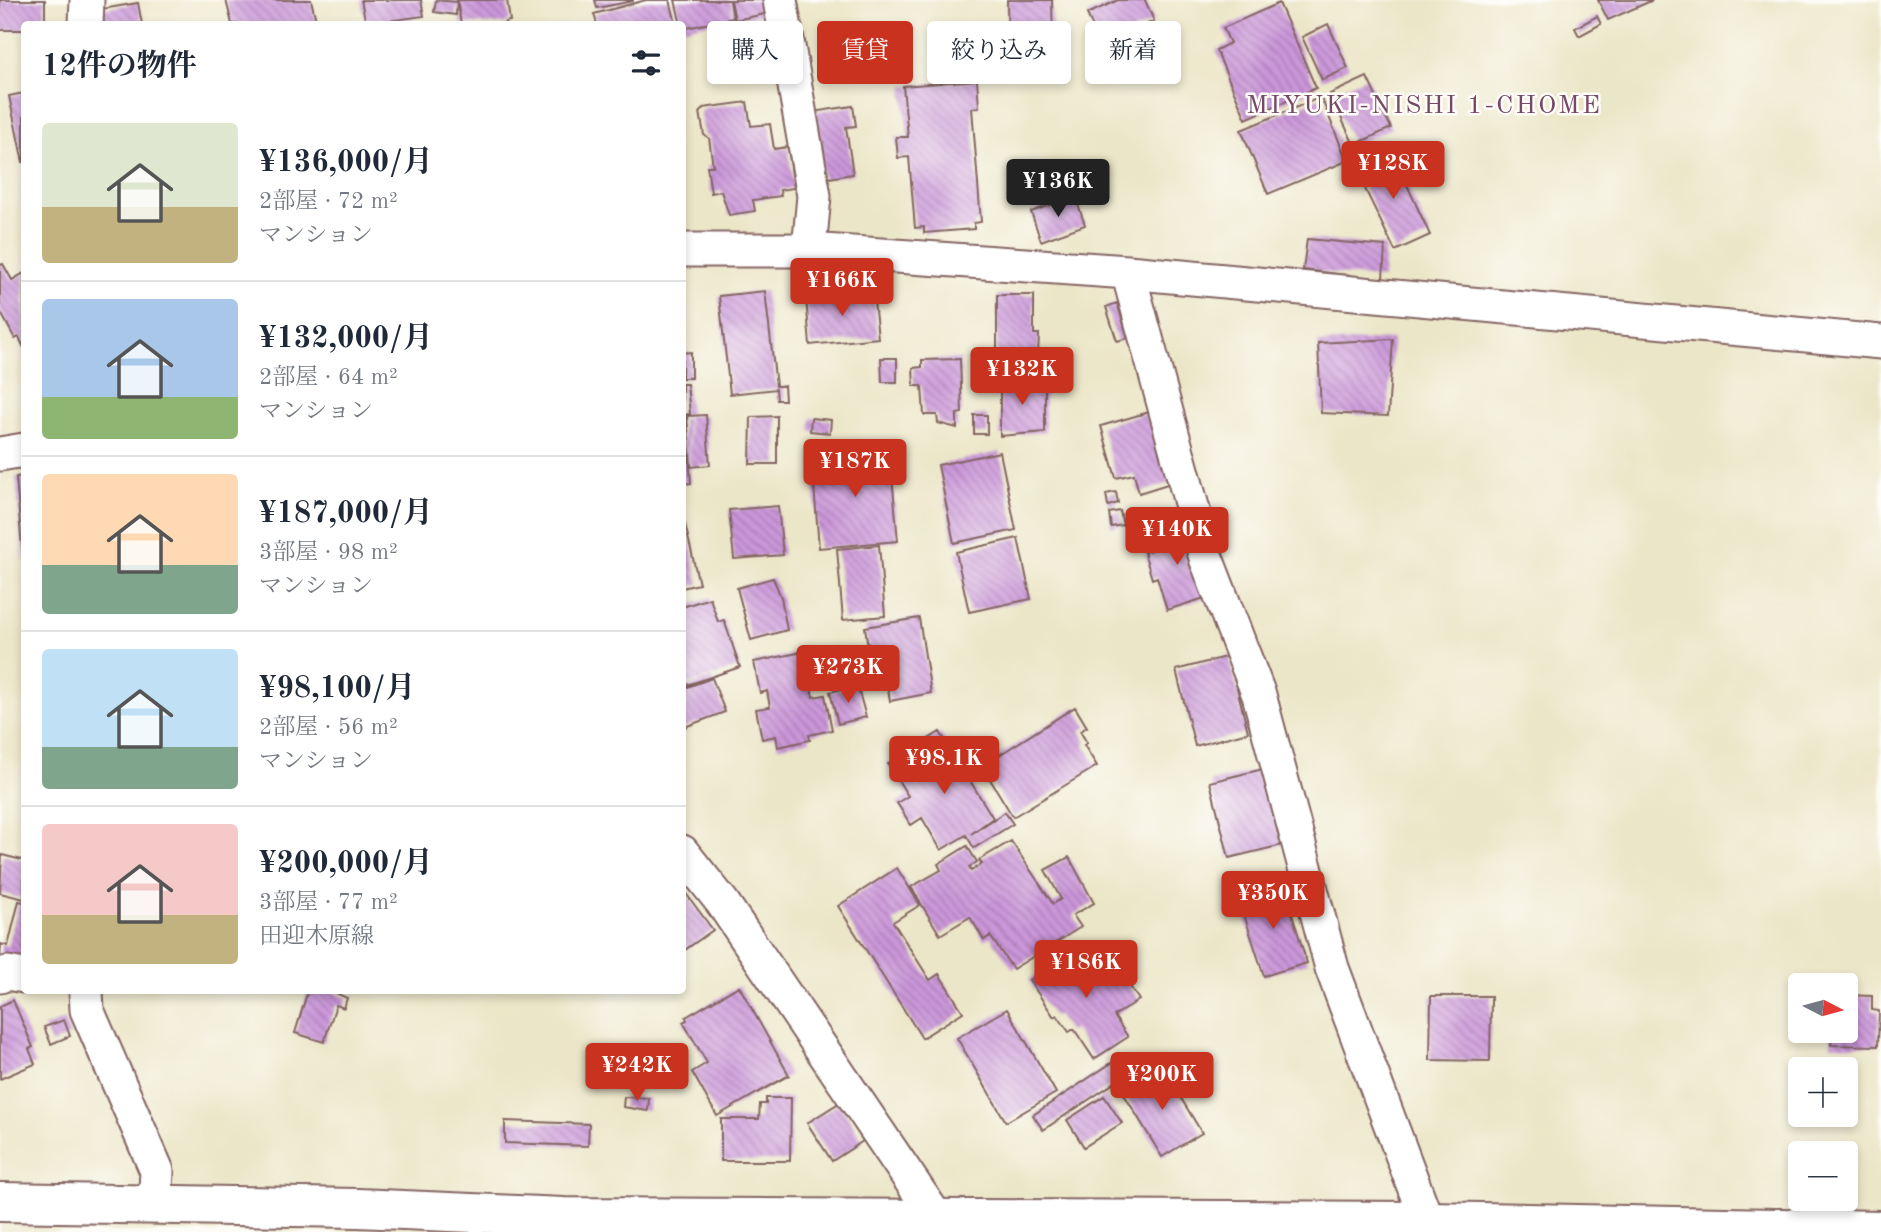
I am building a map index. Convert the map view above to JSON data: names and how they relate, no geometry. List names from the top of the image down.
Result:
{
  "districts": ["MIYUKI-NISHI 1-CHOME"],
  "north": "right",
  "page": {
    "chip": [
      "購入",
      "賃貸",
      "絞り込み",
      "新着"
    ],
    "heading": "12件の物件",
    "list": [
      {
        "name": "¥136,000/月",
        "note": "2部屋 · 72 m² · マンション"
      },
      {
        "name": "¥132,000/月",
        "note": "2部屋 · 64 m² · マンション"
      },
      {
        "name": "¥187,000/月",
        "note": "3部屋 · 98 m² · マンション"
      },
      {
        "name": "¥98,100/月",
        "note": "2部屋 · 56 m² · マンション"
      },
      {
        "name": "¥200,000/月",
        "note": "3部屋 · 77 m² · 田迎木原線"
      }
    ],
    "price": [
      "¥128K",
      "¥136K",
      "¥166K",
      "¥132K",
      "¥187K",
      "¥140K",
      "¥273K",
      "¥98.1K",
      "¥350K",
      "¥186K",
      "¥242K",
      "¥200K"
    ],
    "map_buttons": ["+", "−"]
  }
}
